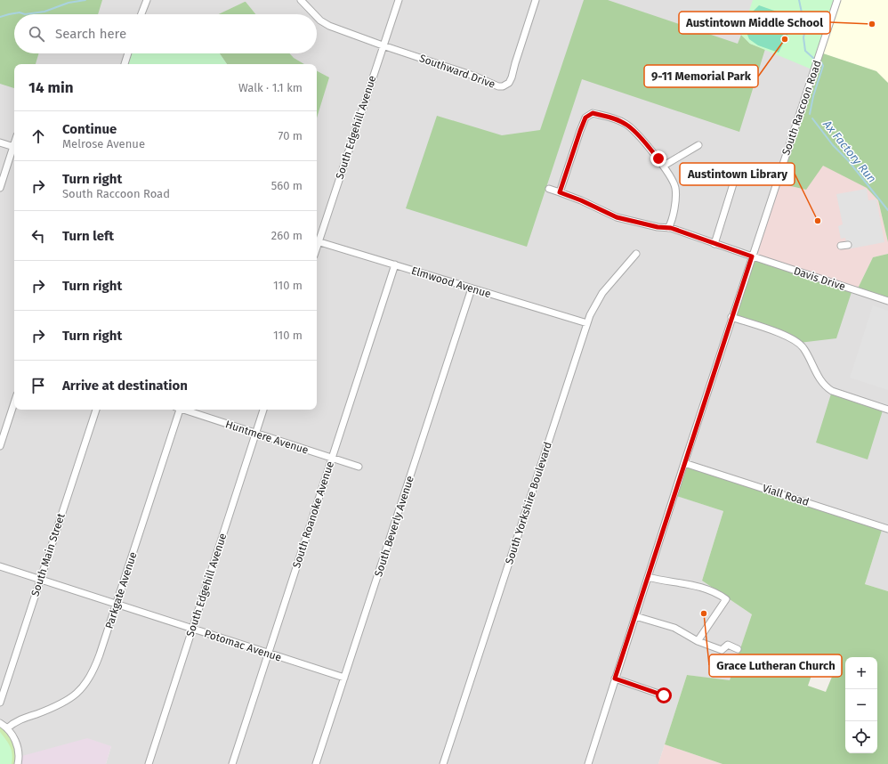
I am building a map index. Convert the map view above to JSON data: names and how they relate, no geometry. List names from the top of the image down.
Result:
{
  "streets": {
    "street": [
      "Southward Drive",
      "South Raccoon Road",
      "South Edgehill Avenue",
      "Davis Drive",
      "Elmwood Avenue",
      "Huntmere Avenue",
      "Viall Road",
      "South Yorkshire Boulevard",
      "South Roanoke Avenue",
      "South Beverly Avenue",
      "South Main Street",
      "Parkgate Avenue",
      "Potomac Avenue"
    ]
  },
  "crossings": [
    ["Southward Drive", "South Edgehill Avenue"],
    ["South Raccoon Road", "Davis Drive"],
    ["South Raccoon Road", "Viall Road"],
    ["South Edgehill Avenue", "Huntmere Avenue"],
    ["South Edgehill Avenue", "Potomac Avenue"],
    ["Elmwood Avenue", "South Yorkshire Boulevard"],
    ["Elmwood Avenue", "South Roanoke Avenue"],
    ["Elmwood Avenue", "South Beverly Avenue"],
    ["Huntmere Avenue", "South Roanoke Avenue"],
    ["South Roanoke Avenue", "Potomac Avenue"],
    ["South Beverly Avenue", "Potomac Avenue"],
    ["South Main Street", "Potomac Avenue"],
    ["Parkgate Avenue", "Potomac Avenue"]
  ],
  "water": ["Ax Factory Run"],
  "places": [
    "Austintown Middle School",
    "9-11 Memorial Park",
    "Austintown Library",
    "Grace Lutheran Church"
  ],
  "page": {
    "search": "Search here",
    "heading": ["14 min", "Walk · 1.1 km"],
    "list": [
      ["Continue", "Melrose Avenue", "70 m"],
      ["Turn right", "South Raccoon Road", "560 m"],
      ["Turn left", "260 m"],
      ["Turn right", "110 m"],
      ["Turn right", "110 m"],
      "Arrive at destination"
    ],
    "map_buttons": ["+", "−"]
  }
}
